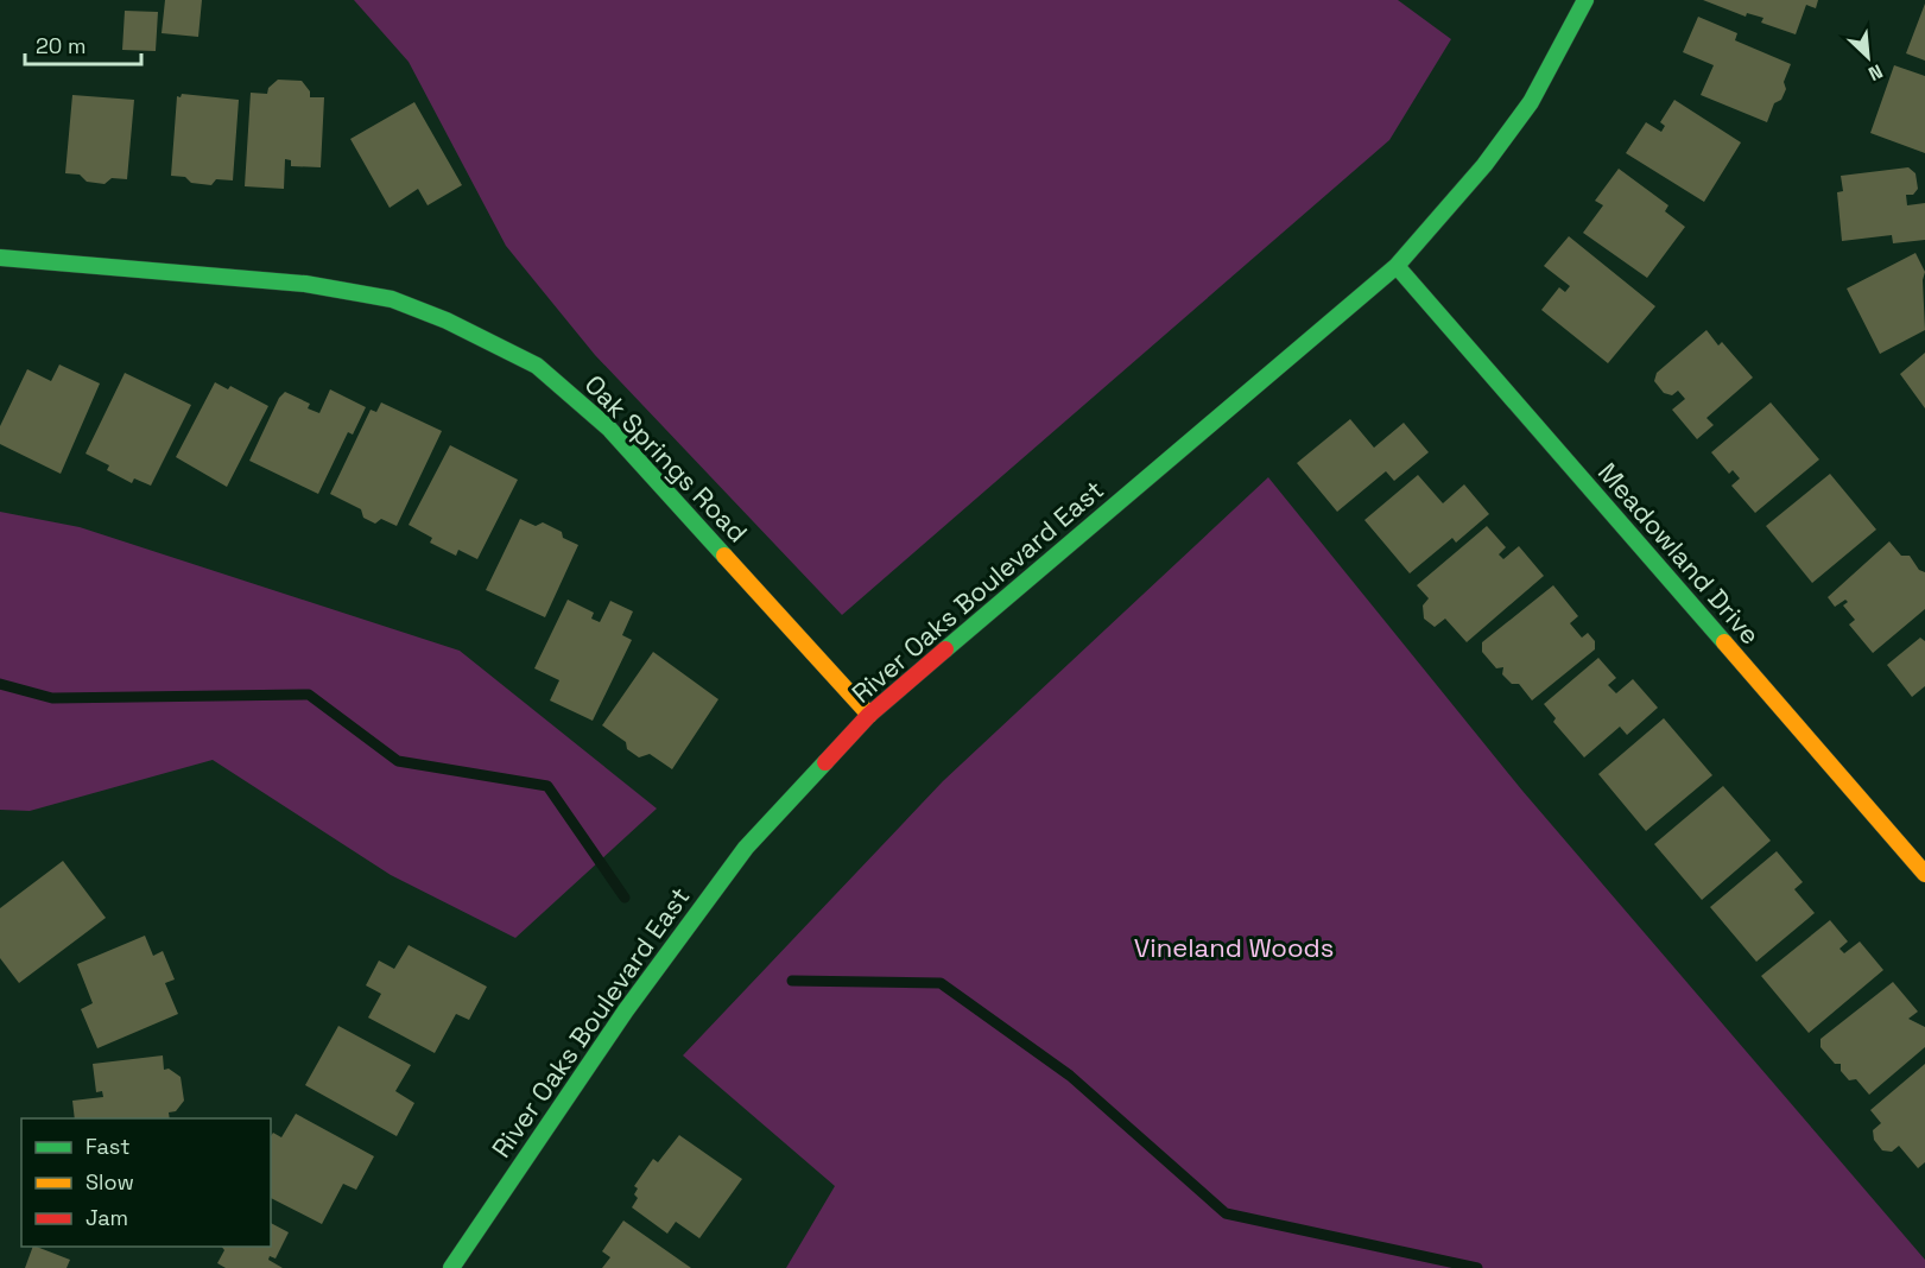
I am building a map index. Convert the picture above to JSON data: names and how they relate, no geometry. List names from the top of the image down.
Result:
{
  "streets": {
    "street": ["Oak Springs Road", "Meadowland Drive", "River Oaks Boulevard East"]
  },
  "crossings": [
    ["Oak Springs Road", "River Oaks Boulevard East"],
    ["Meadowland Drive", "River Oaks Boulevard East"]
  ],
  "parks": ["Vineland Woods"],
  "legend": ["Fast", "Slow", "Jam"],
  "scale_bar": "20 m",
  "north": "bottom right"
}
